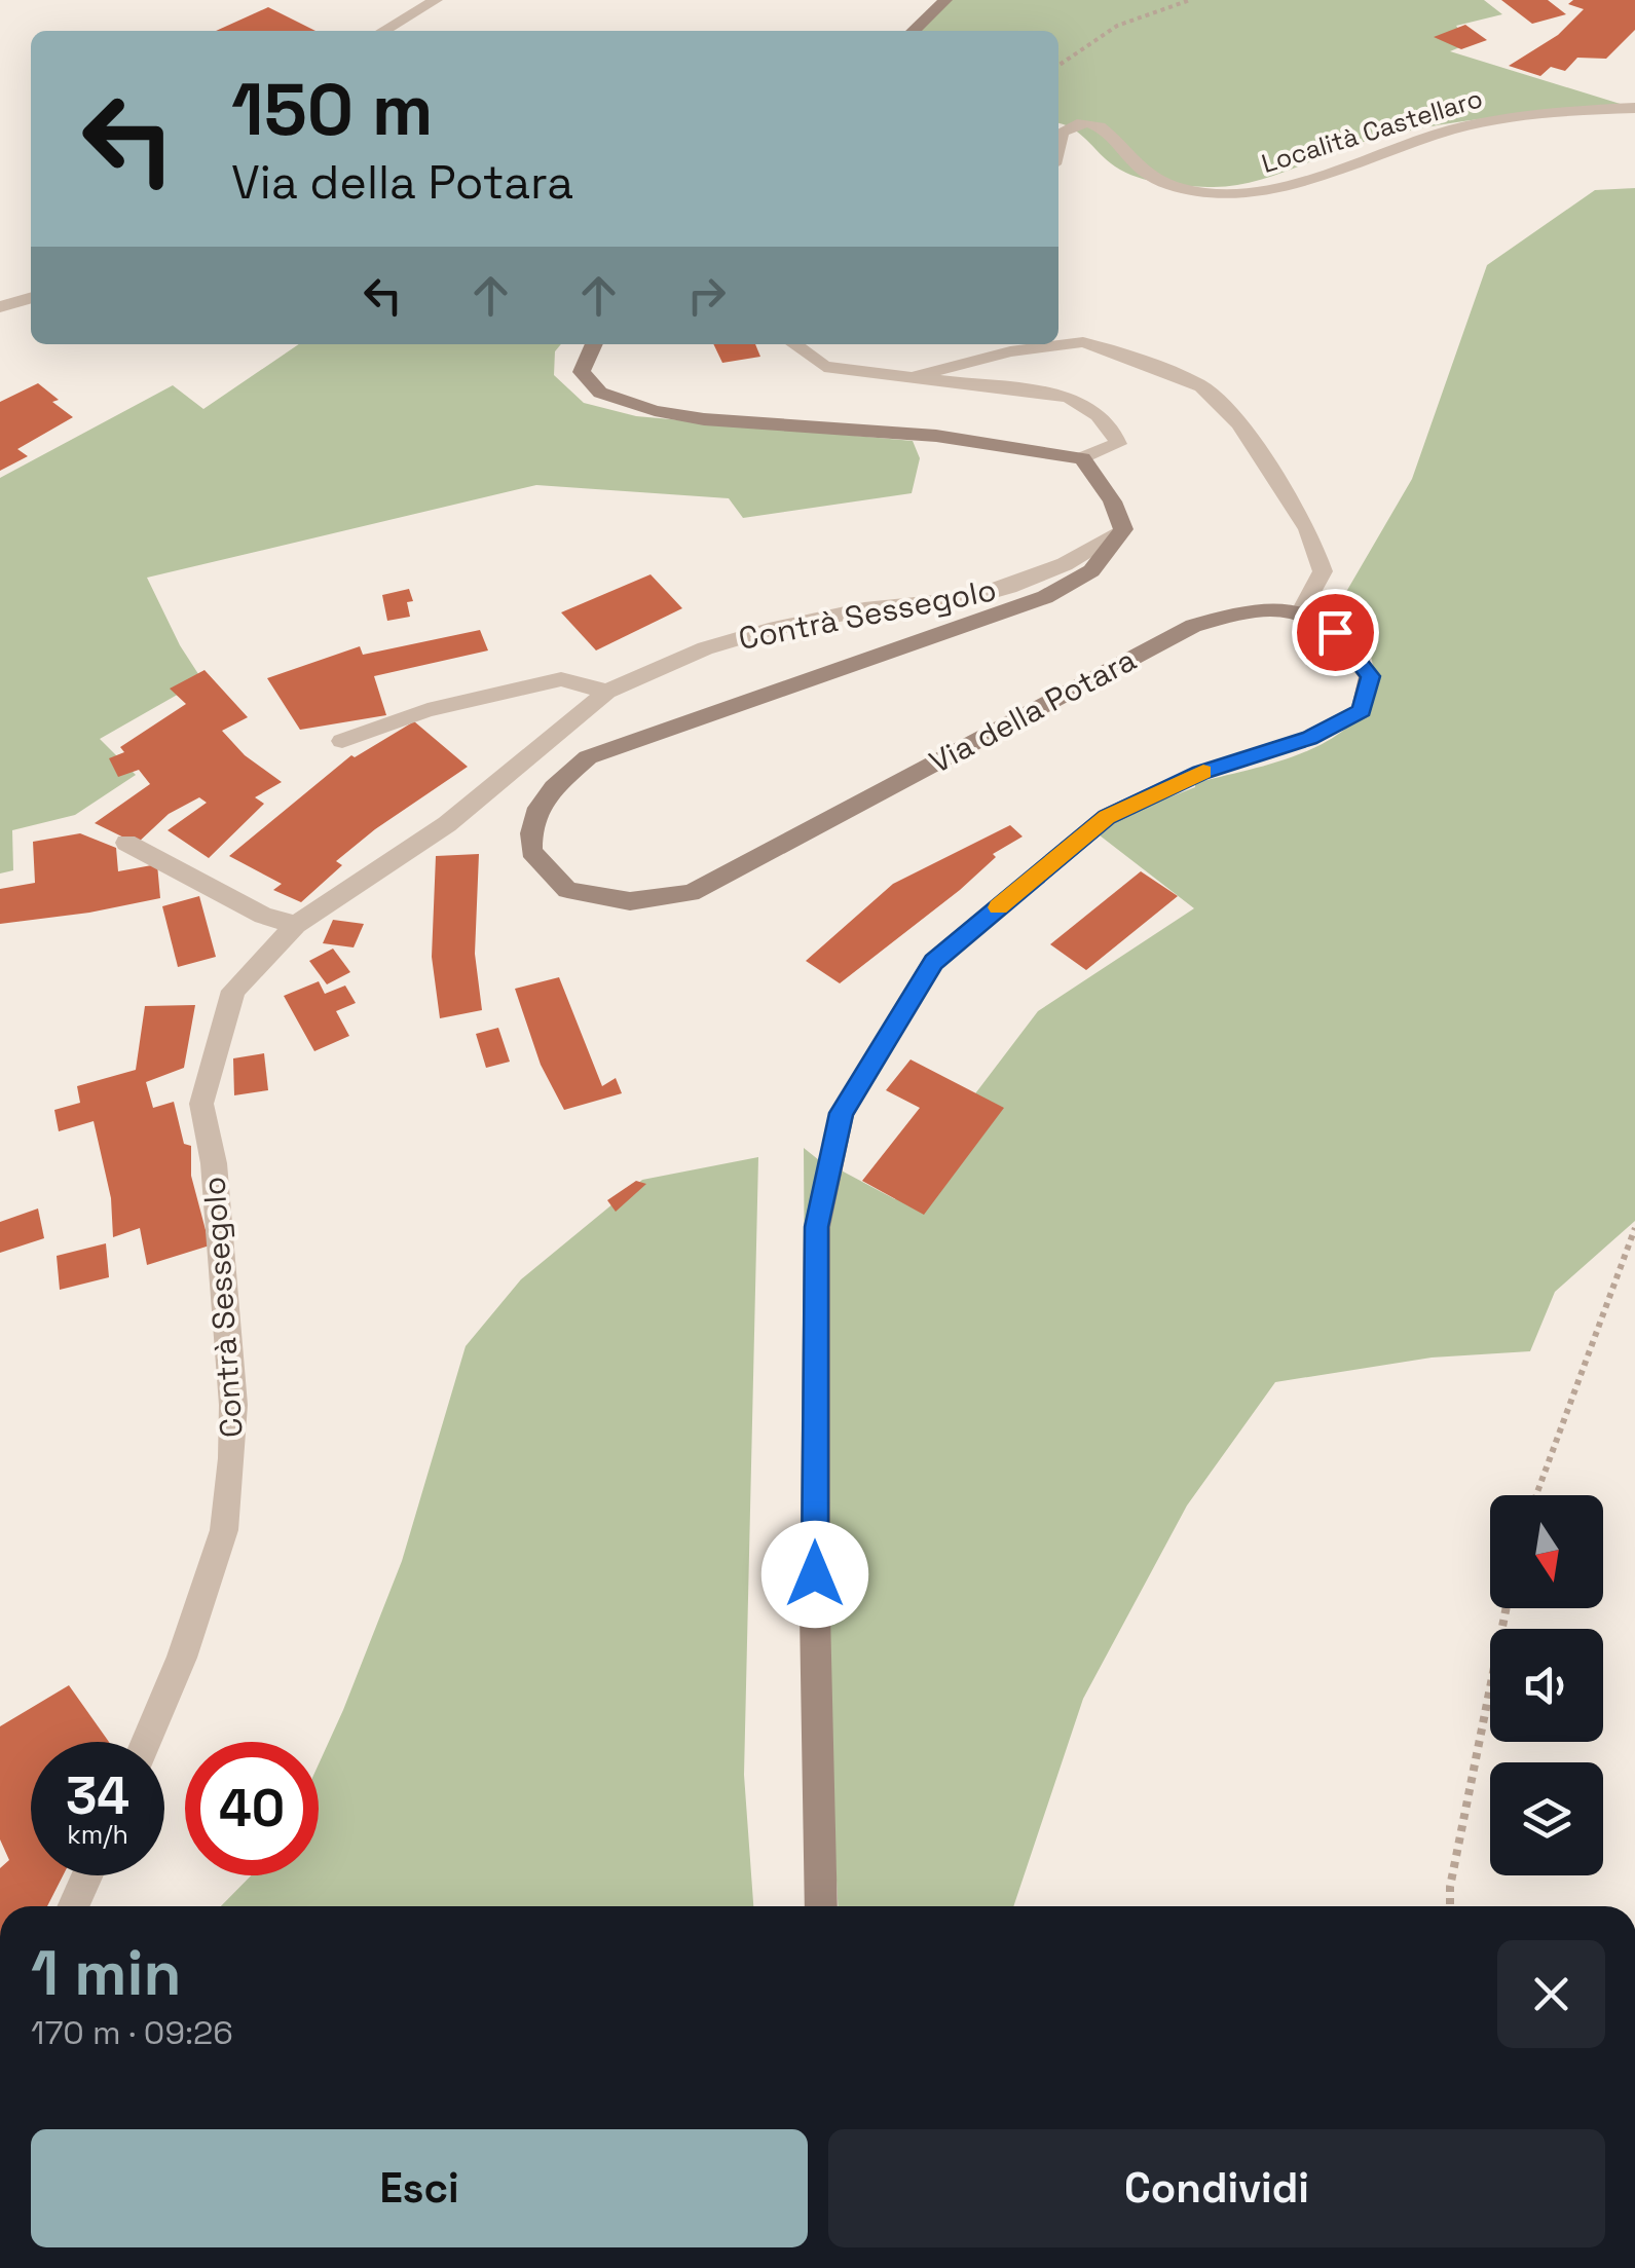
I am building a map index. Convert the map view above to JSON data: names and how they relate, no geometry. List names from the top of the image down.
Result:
{
  "streets": {
    "street": ["Località Castellaro", "Contrà Sessegolo", "Via della Potara"]
  },
  "crossings": [
    ["Contrà Sessegolo", "Via della Potara"]
  ],
  "north": "bottom",
  "page": {
    "turn": ["150 m", "Via della Potara"],
    "speed": "34 km/h",
    "limit": "40",
    "heading": ["1 min", "170 m · 09:26"],
    "buttons": ["Esci", "Condividi"]
  }
}
